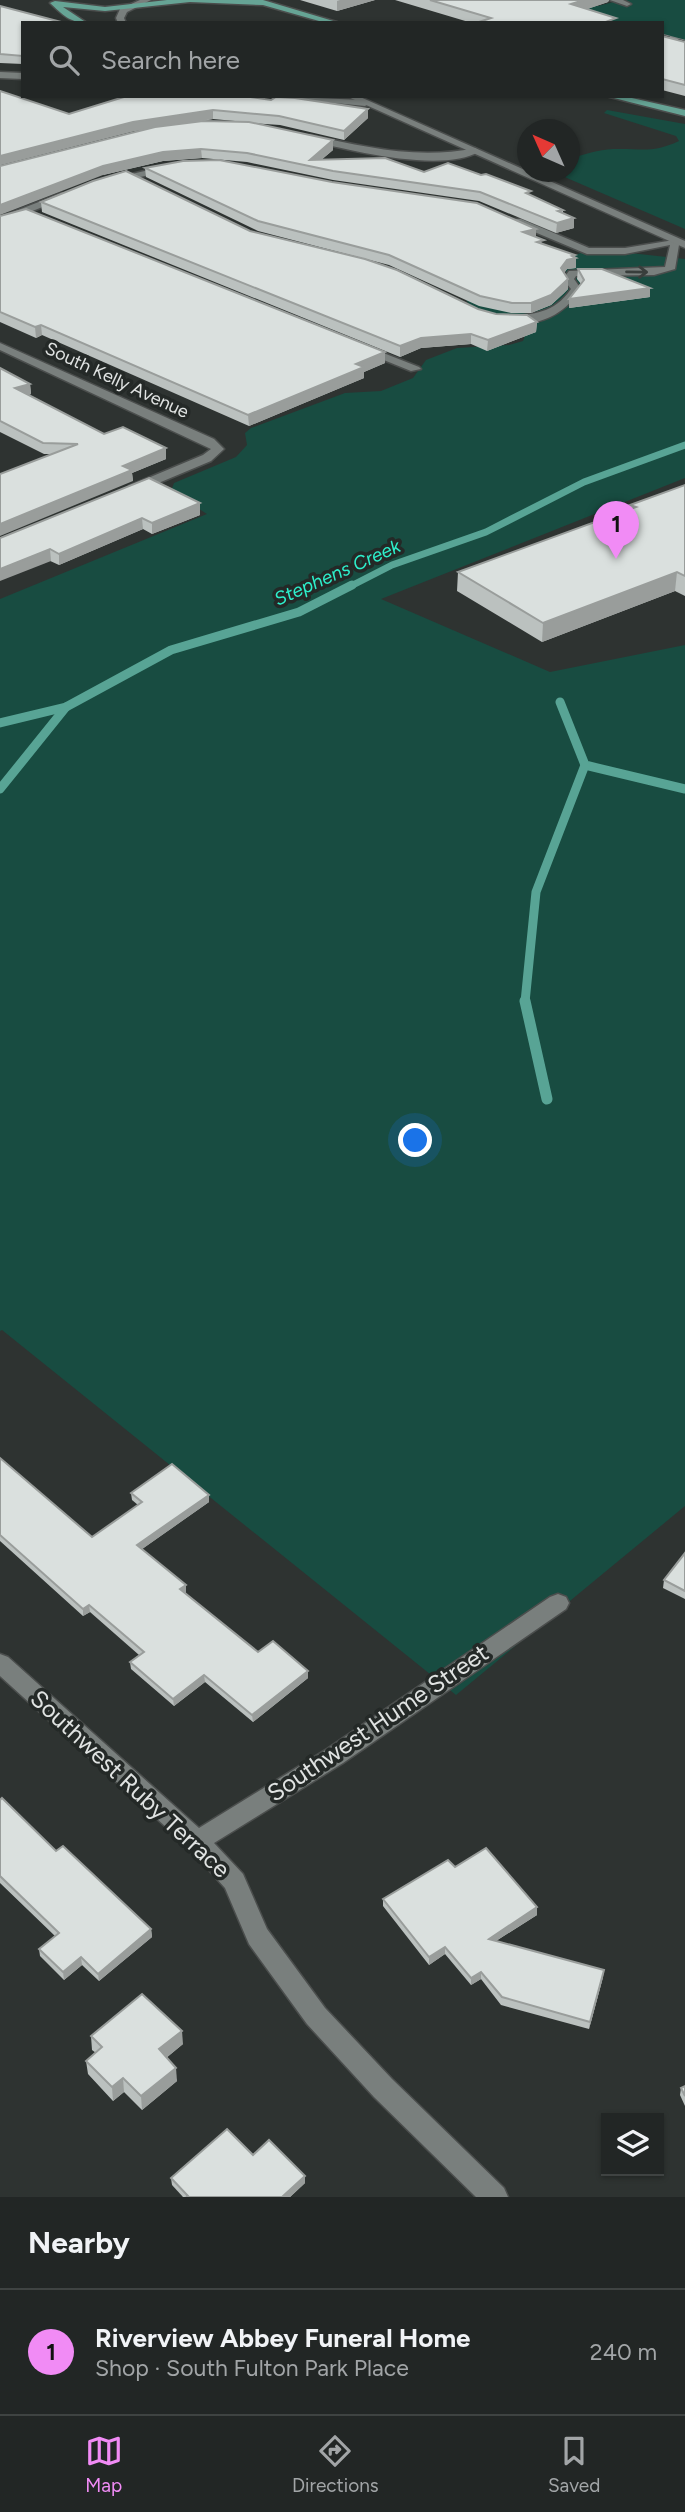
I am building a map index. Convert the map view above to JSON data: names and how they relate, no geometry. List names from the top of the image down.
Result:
{
  "streets": {
    "street": ["South Kelly Avenue", "Southwest Hume Street", "Southwest Ruby Terrace"]
  },
  "crossings": [
    ["Southwest Hume Street", "Southwest Ruby Terrace"]
  ],
  "water": ["Stephens Creek"],
  "north": "top left",
  "page": {
    "search": "Search here",
    "pins": "1",
    "heading": "Nearby",
    "list": [
      {
        "mark": "1",
        "name": "Riverview Abbey Funeral Home",
        "note": "Shop · South Fulton Park Place",
        "value": "240 m"
      }
    ],
    "nav": ["Map", "Directions", "Saved"]
  }
}
